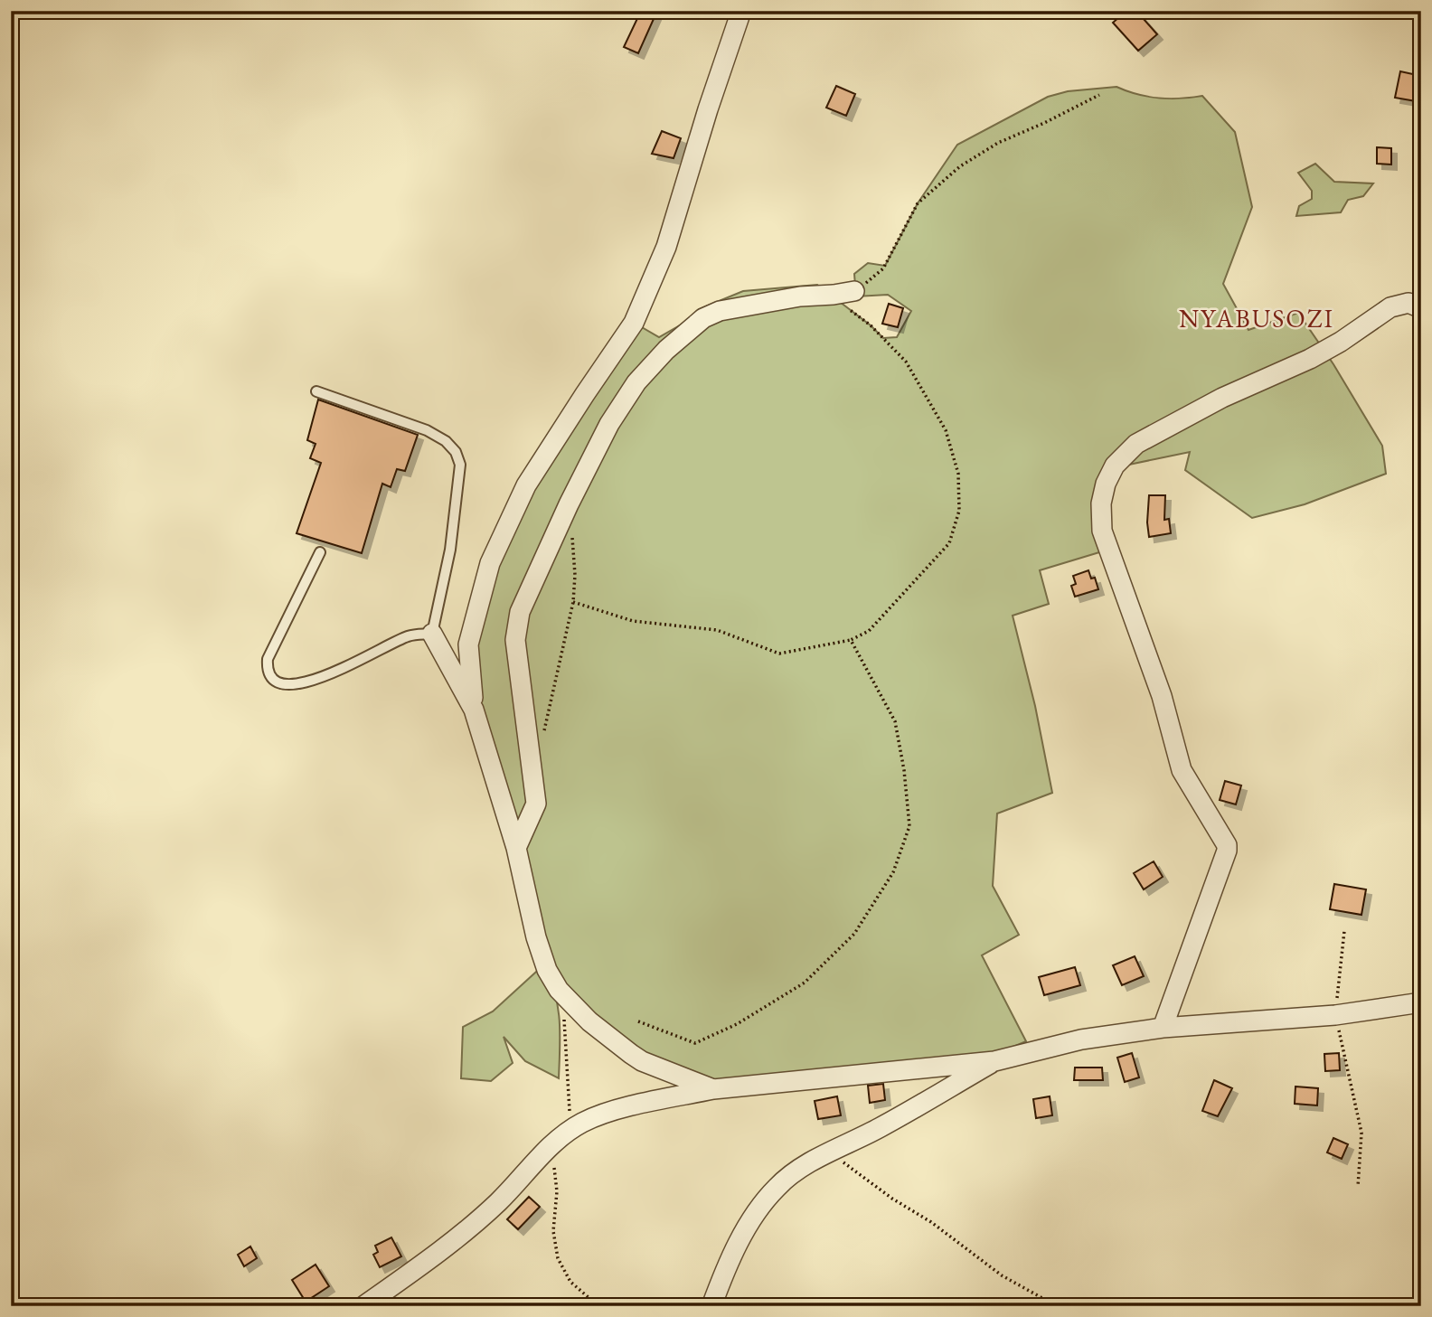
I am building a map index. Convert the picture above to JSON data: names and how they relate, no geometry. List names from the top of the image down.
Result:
{
  "districts": ["NYABUSOZI"]
}
